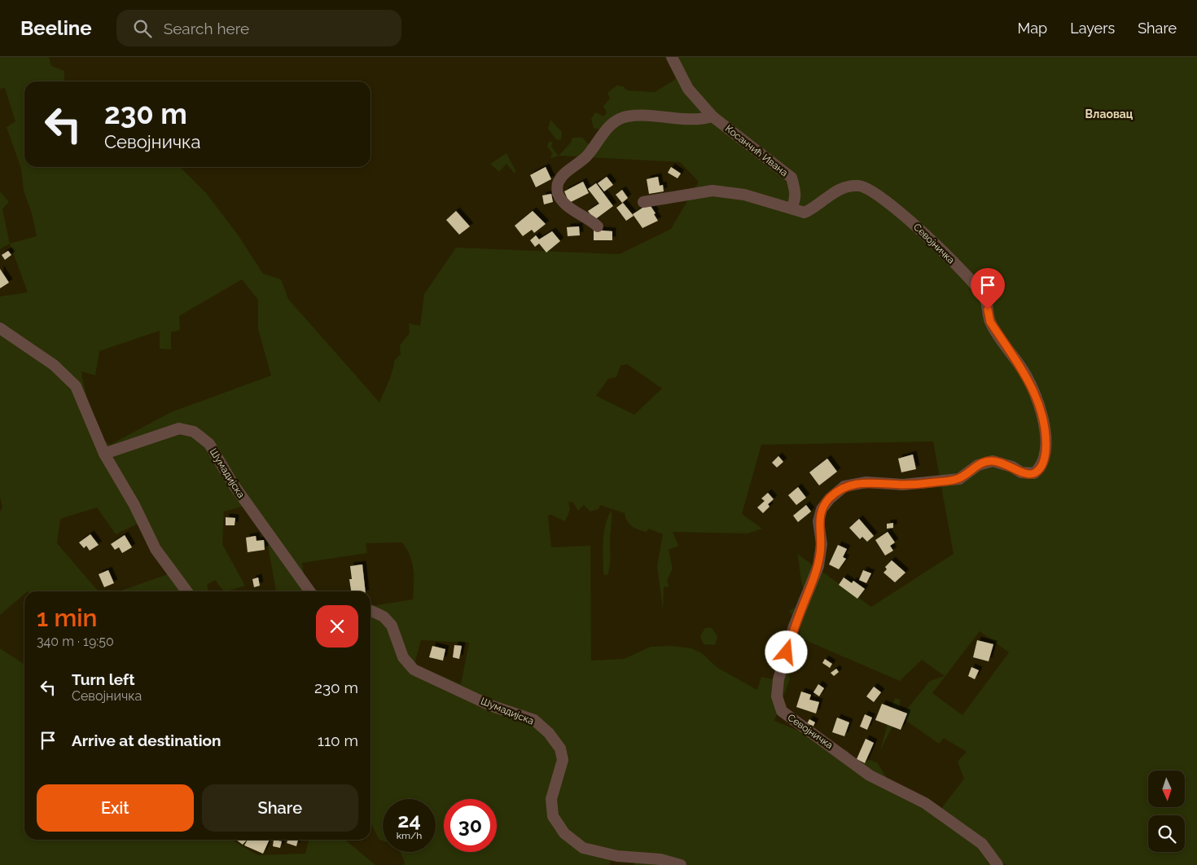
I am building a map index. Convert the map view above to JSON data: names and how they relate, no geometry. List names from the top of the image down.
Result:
{
  "streets": {
    "street": ["Косанчић Ивана", "Севојничка", "Шумадијска"]
  },
  "crossings": [
    ["Косанчић Ивана", "Севојничка"]
  ],
  "districts": ["Влаовац"],
  "north": "bottom",
  "page": {
    "header": "Beeline",
    "search": "Search here",
    "nav": ["Map", "Layers", "Share"],
    "turn": ["230 m", "Севојничка"],
    "heading": ["1 min", "340 m · 19:50"],
    "list": [
      {
        "name": "Turn left",
        "note": "Севојничка",
        "value": "230 m"
      },
      {
        "name": "Arrive at destination",
        "value": "110 m"
      }
    ],
    "buttons": ["Exit", "Share"],
    "speed": "24 km/h",
    "limit": "30"
  }
}
